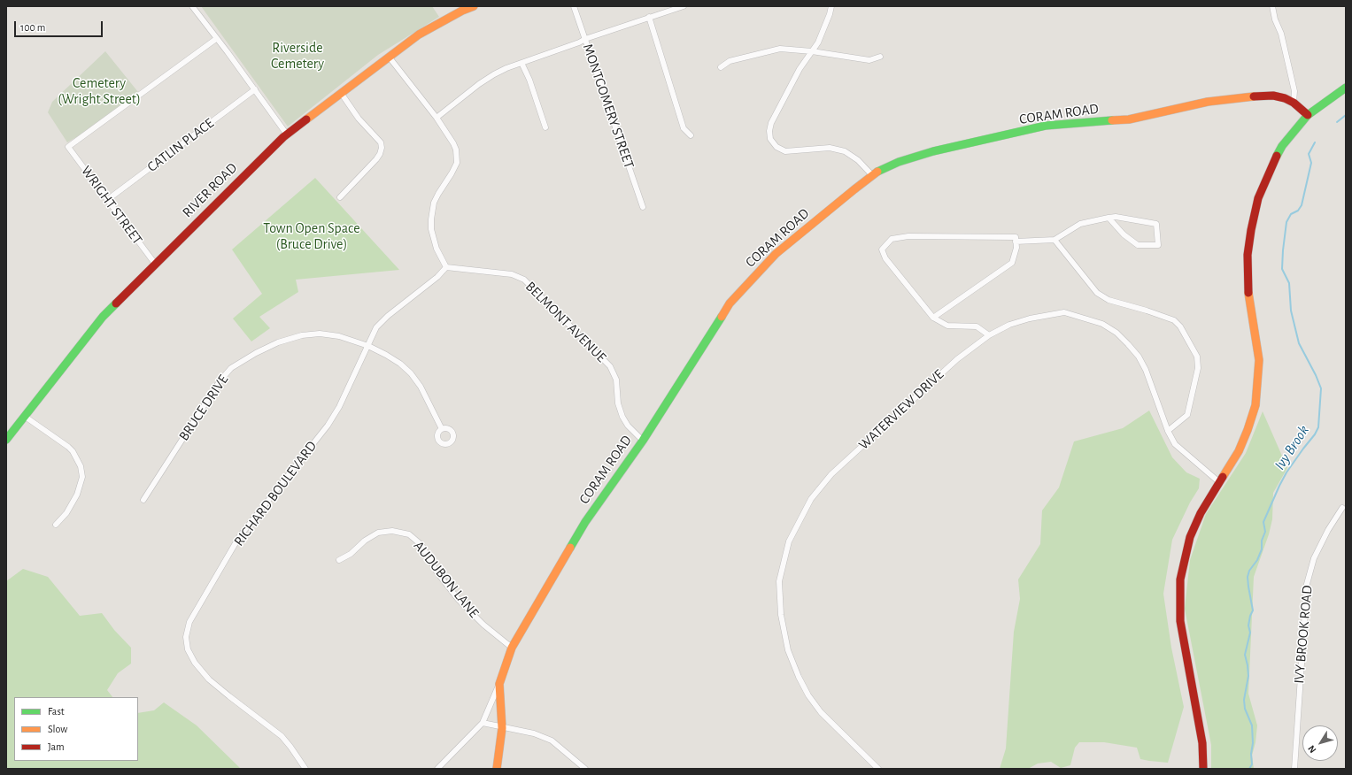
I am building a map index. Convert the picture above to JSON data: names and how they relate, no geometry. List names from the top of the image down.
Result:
{
  "streets": {
    "main road": ["CORAM ROAD", "RIVER ROAD"],
    "street": [
      "MONTGOMERY STREET",
      "CATLIN PLACE",
      "WRIGHT STREET",
      "BELMONT AVENUE",
      "BRUCE DRIVE",
      "WATERVIEW DRIVE",
      "RICHARD BOULEVARD",
      "AUDUBON LANE",
      "IVY BROOK ROAD"
    ]
  },
  "crossings": [
    ["CORAM ROAD", "BELMONT AVENUE"],
    ["CORAM ROAD", "AUDUBON LANE"],
    ["CATLIN PLACE", "WRIGHT STREET"],
    ["RIVER ROAD", "WRIGHT STREET"],
    ["BELMONT AVENUE", "RICHARD BOULEVARD"],
    ["BRUCE DRIVE", "RICHARD BOULEVARD"]
  ],
  "water": ["Ivy Brook"],
  "parks": ["Riverside Cemetery", "Cemetery (Wright Street)", "Town Open Space (Bruce Drive)"],
  "legend": ["Fast", "Slow", "Jam"],
  "scale_bar": "100 m",
  "north": "bottom left"
}
